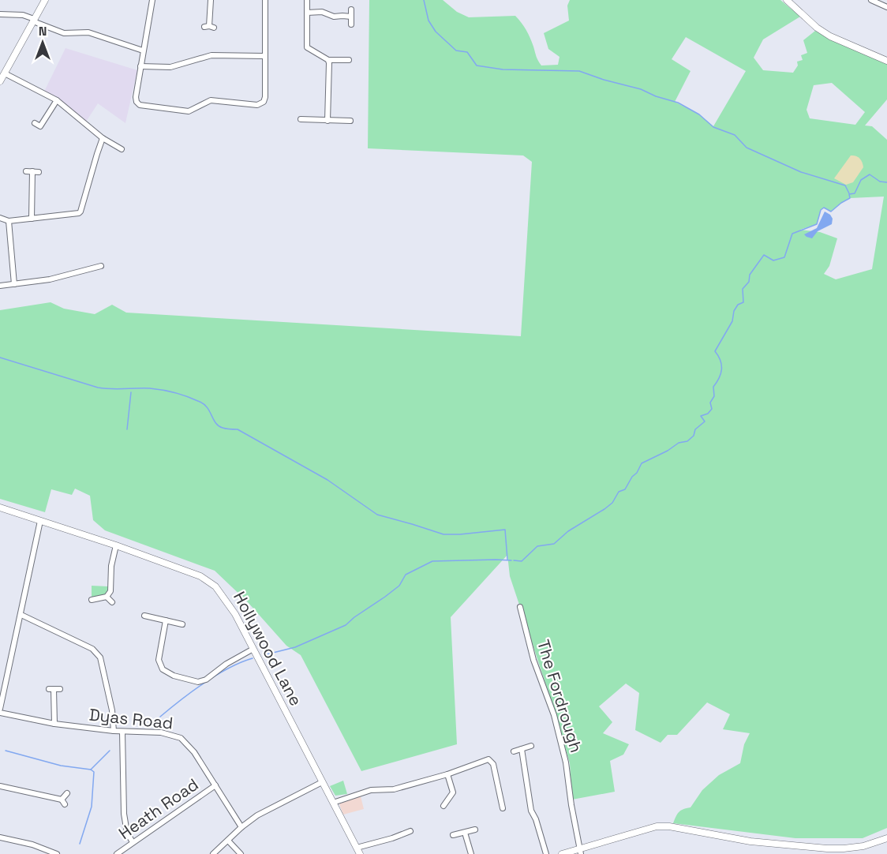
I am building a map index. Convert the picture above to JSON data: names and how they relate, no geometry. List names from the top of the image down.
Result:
{
  "streets": {
    "street": [
      "Hollywood Lane",
      "The Fordrough",
      "Dyas Road",
      "Heath Road"
    ]
  },
  "crossings": [
    ["Dyas Road", "Heath Road"]
  ],
  "north": "top"
}
